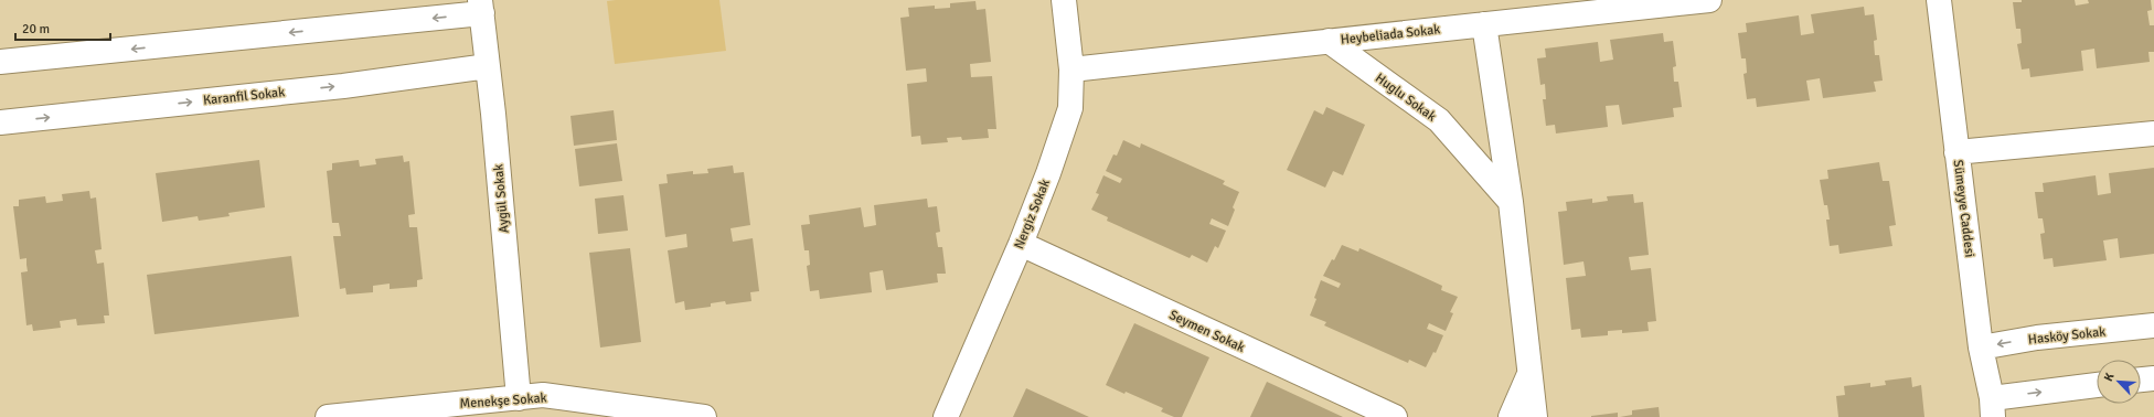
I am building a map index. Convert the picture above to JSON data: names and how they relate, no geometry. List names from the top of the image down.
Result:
{
  "streets": {
    "street": [
      "Heybeliada Sokak",
      "Karanfil Sokak",
      "Huglu Sokak",
      "Aygül Sokak",
      "Sümeyye Caddesi",
      "Nergiz Sokak",
      "Seymen Sokak",
      "Hasköy Sokak",
      "Menekşe Sokak"
    ]
  },
  "crossings": [
    ["Heybeliada Sokak", "Huglu Sokak"],
    ["Heybeliada Sokak", "Nergiz Sokak"],
    ["Karanfil Sokak", "Aygül Sokak"],
    ["Aygül Sokak", "Menekşe Sokak"],
    ["Sümeyye Caddesi", "Hasköy Sokak"],
    ["Nergiz Sokak", "Seymen Sokak"]
  ],
  "scale_bar": "20 m",
  "north": "top left"
}
